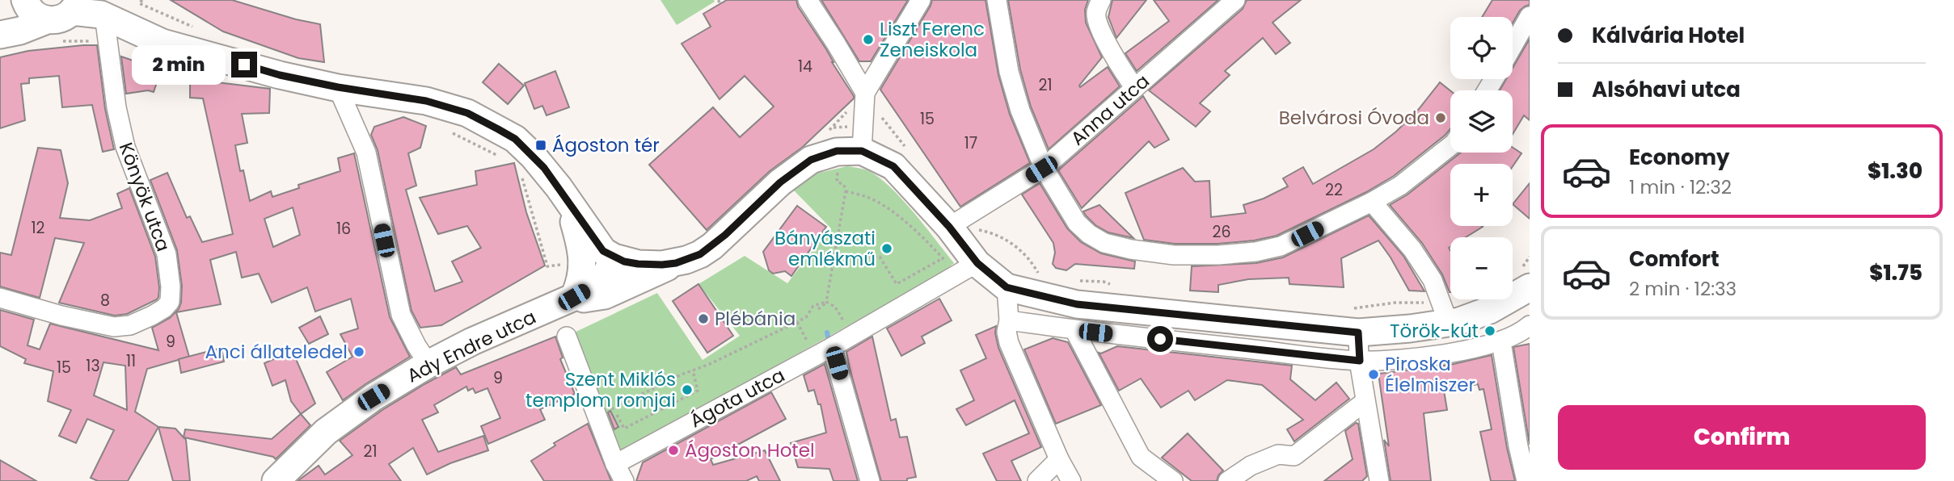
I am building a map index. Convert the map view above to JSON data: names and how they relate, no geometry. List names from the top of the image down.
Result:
{
  "streets": {
    "street": [
      "Anna utca",
      "Könyök utca",
      "Ady Endre utca",
      "Ágota utca"
    ]
  },
  "places": {
    "other": [
      "Liszt Ferenc Zeneiskola",
      "Belvárosi Óvoda",
      "Bányászati emlékmű",
      "Plébánia",
      "Török-kút",
      "Anci állateledel",
      "Piroska Élelmiszer",
      "Szent Miklós templom romjai",
      "Ágoston Hotel"
    ],
    "transit": ["Ágoston tér"]
  },
  "house_numbers": [
    "14",
    "21",
    "15",
    "17",
    "22",
    "12",
    "16",
    "26",
    "8",
    "9",
    "11",
    "13",
    "15",
    "9",
    "21"
  ],
  "page": {
    "banner": ["Kálvária Hotel", "Alsóhavi utca"],
    "map_buttons": ["+", "−"],
    "bubble": "2 min",
    "list": [
      {
        "name": "Economy",
        "note": "1 min · 12:32",
        "value": "$1.30"
      },
      {
        "name": "Comfort",
        "note": "2 min · 12:33",
        "value": "$1.75"
      }
    ],
    "buttons": "Confirm"
  }
}
